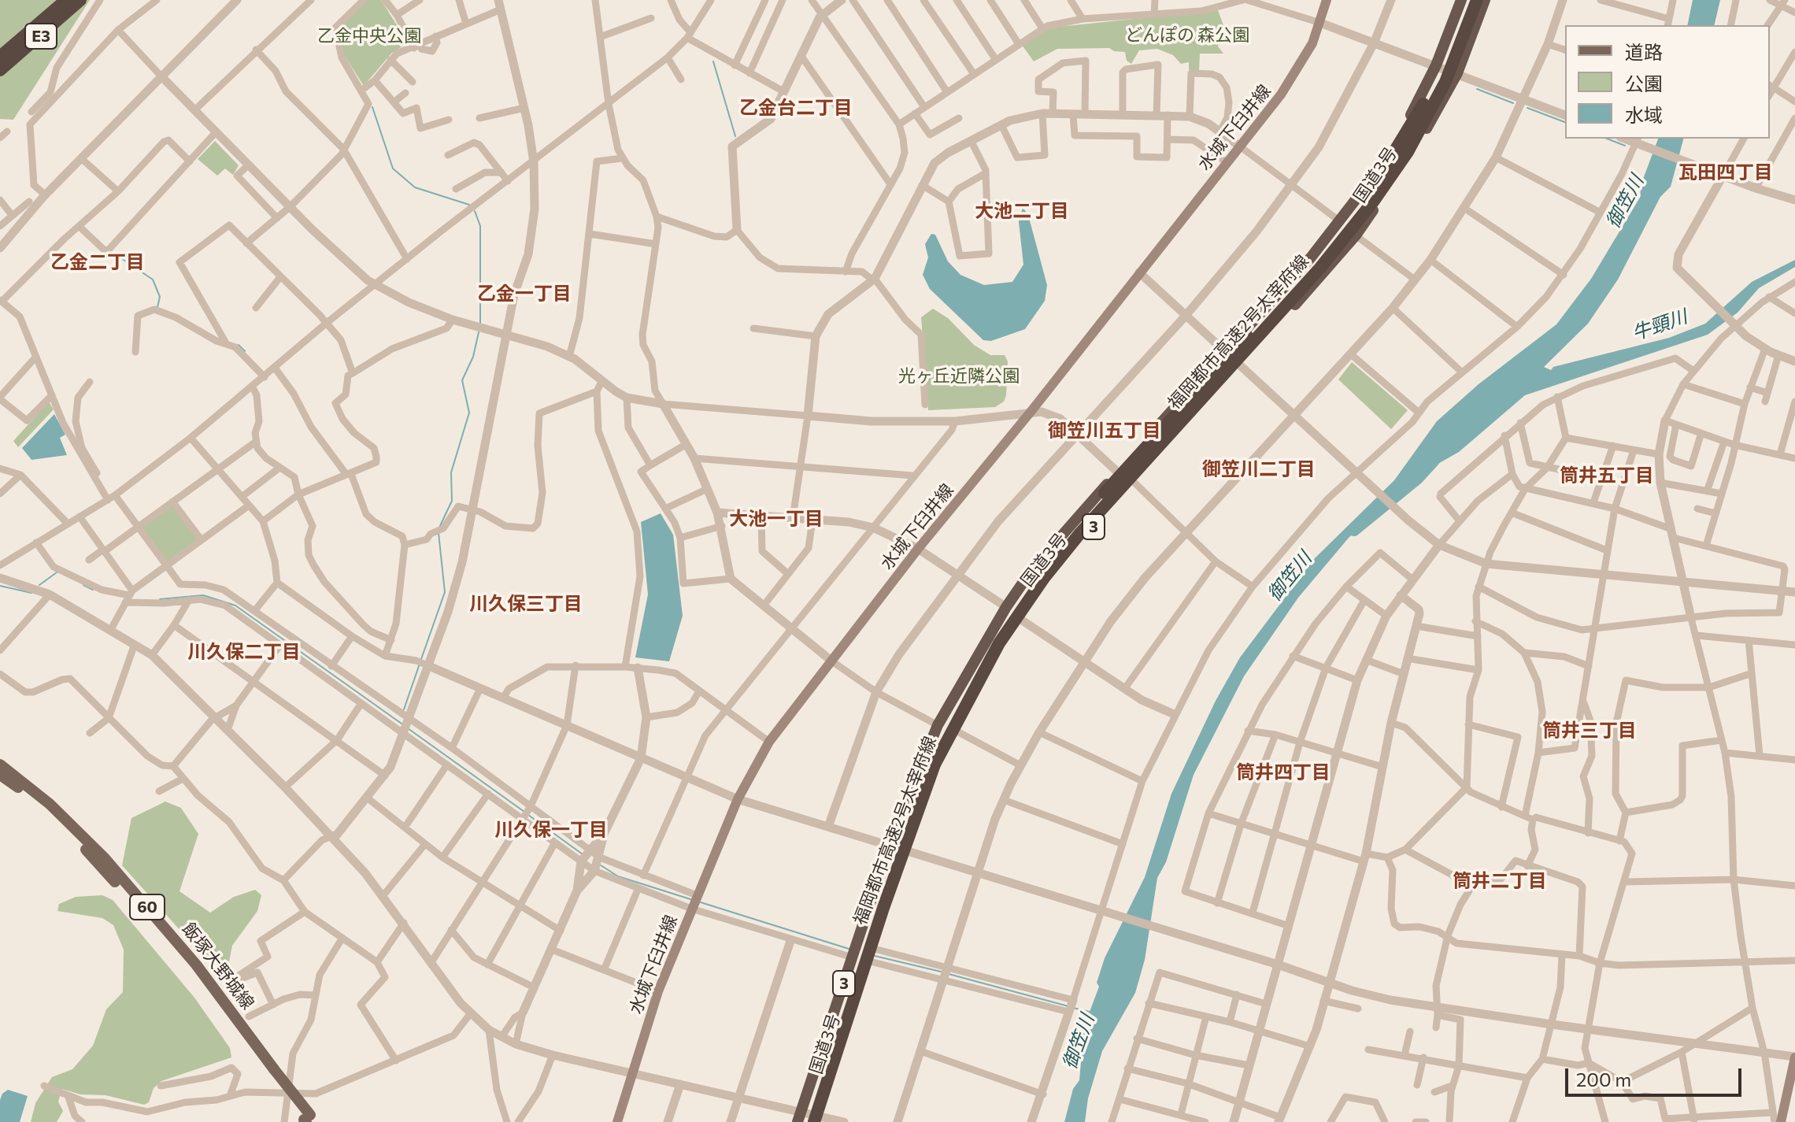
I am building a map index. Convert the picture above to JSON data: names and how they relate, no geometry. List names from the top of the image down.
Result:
{
  "streets": {
    "highway": [
      "E3",
      "国道3号",
      "福岡都市高速2号太宰府線",
      "3"
    ],
    "main road": ["水城下臼井線", "60", "飯塚大野城線"]
  },
  "crossings": [
    ["国道3号", "福岡都市高速2号太宰府線"]
  ],
  "districts": [
    "乙金台二丁目",
    "瓦田四丁目",
    "大池二丁目",
    "乙金二丁目",
    "乙金一丁目",
    "御笠川五丁目",
    "御笠川二丁目",
    "筒井五丁目",
    "大池一丁目",
    "川久保三丁目",
    "川久保二丁目",
    "筒井三丁目",
    "筒井四丁目",
    "川久保一丁目",
    "筒井二丁目"
  ],
  "water": ["御笠川", "牛頸川"],
  "parks": ["どんぽの 森公園", "乙金中央公園", "光ヶ丘近隣公園"],
  "legend": ["道路", "公園", "水域"],
  "scale_bar": "200 m"
}
